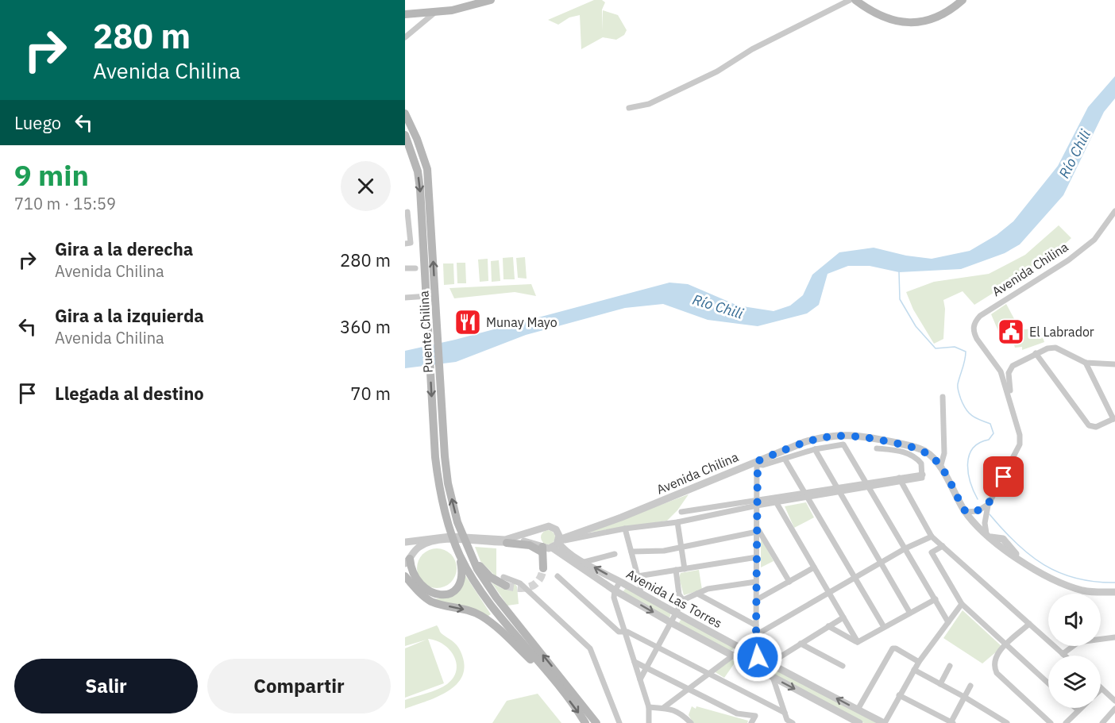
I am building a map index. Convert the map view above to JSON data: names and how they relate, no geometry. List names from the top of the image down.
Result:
{
  "streets": {
    "main road": ["Puente Chilina"],
    "street": ["Avenida Chilina", "Avenida Las Torres"]
  },
  "crossings": [
    ["Avenida Chilina", "Avenida Las Torres"]
  ],
  "water": ["Río Chili"],
  "places": {
    "restaurant": ["Munay Mayo"],
    "public building": ["El Labrador"]
  },
  "page": {
    "turn": ["280 m", "Avenida Chilina"],
    "then": "Luego",
    "heading": ["9 min", "710 m · 15:59"],
    "list": [
      {
        "name": "Gira a la derecha",
        "note": "Avenida Chilina",
        "value": "280 m"
      },
      {
        "name": "Gira a la izquierda",
        "note": "Avenida Chilina",
        "value": "360 m"
      },
      {
        "name": "Llegada al destino",
        "value": "70 m"
      }
    ],
    "buttons": ["Salir", "Compartir"]
  }
}
